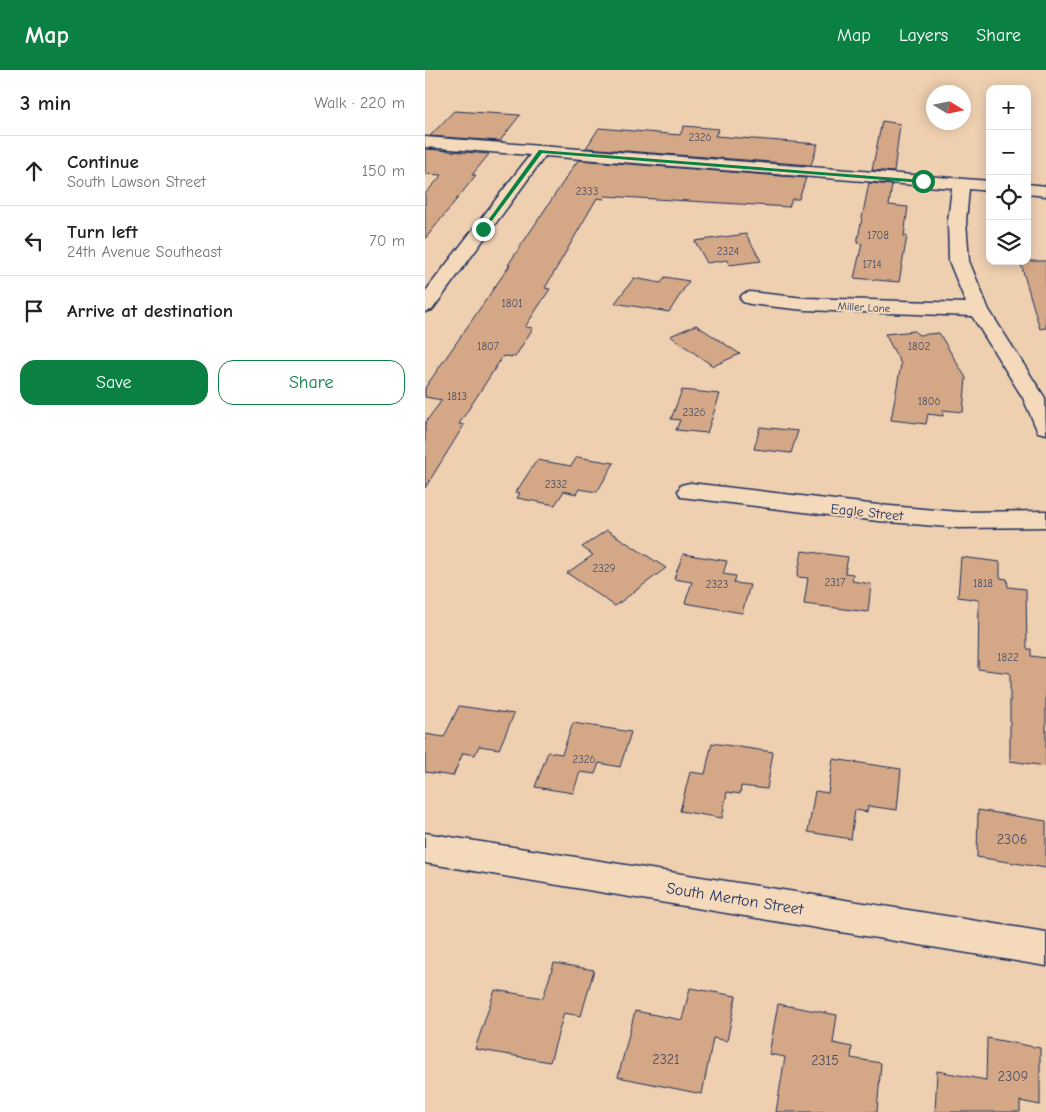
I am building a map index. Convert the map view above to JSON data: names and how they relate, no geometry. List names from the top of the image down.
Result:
{
  "streets": {
    "street": ["Miller Lane", "Eagle Street", "South Merton Street"]
  },
  "house_numbers": [
    "2326",
    "2333",
    "1708",
    "2324",
    "1714",
    "1801",
    "1807",
    "1802",
    "1813",
    "1806",
    "2326",
    "2332",
    "2329",
    "2317",
    "1818",
    "2323",
    "1822",
    "2326",
    "2306",
    "2321",
    "2315",
    "2309"
  ],
  "north": "right",
  "page": {
    "header": "Map",
    "nav": ["Map", "Layers", "Share"],
    "heading": ["3 min", "Walk · 220 m"],
    "map_buttons": ["+", "−"],
    "list": [
      ["Continue", "South Lawson Street", "150 m"],
      ["Turn left", "24th Avenue Southeast", "70 m"],
      "Arrive at destination"
    ],
    "buttons": ["Save", "Share"]
  }
}
